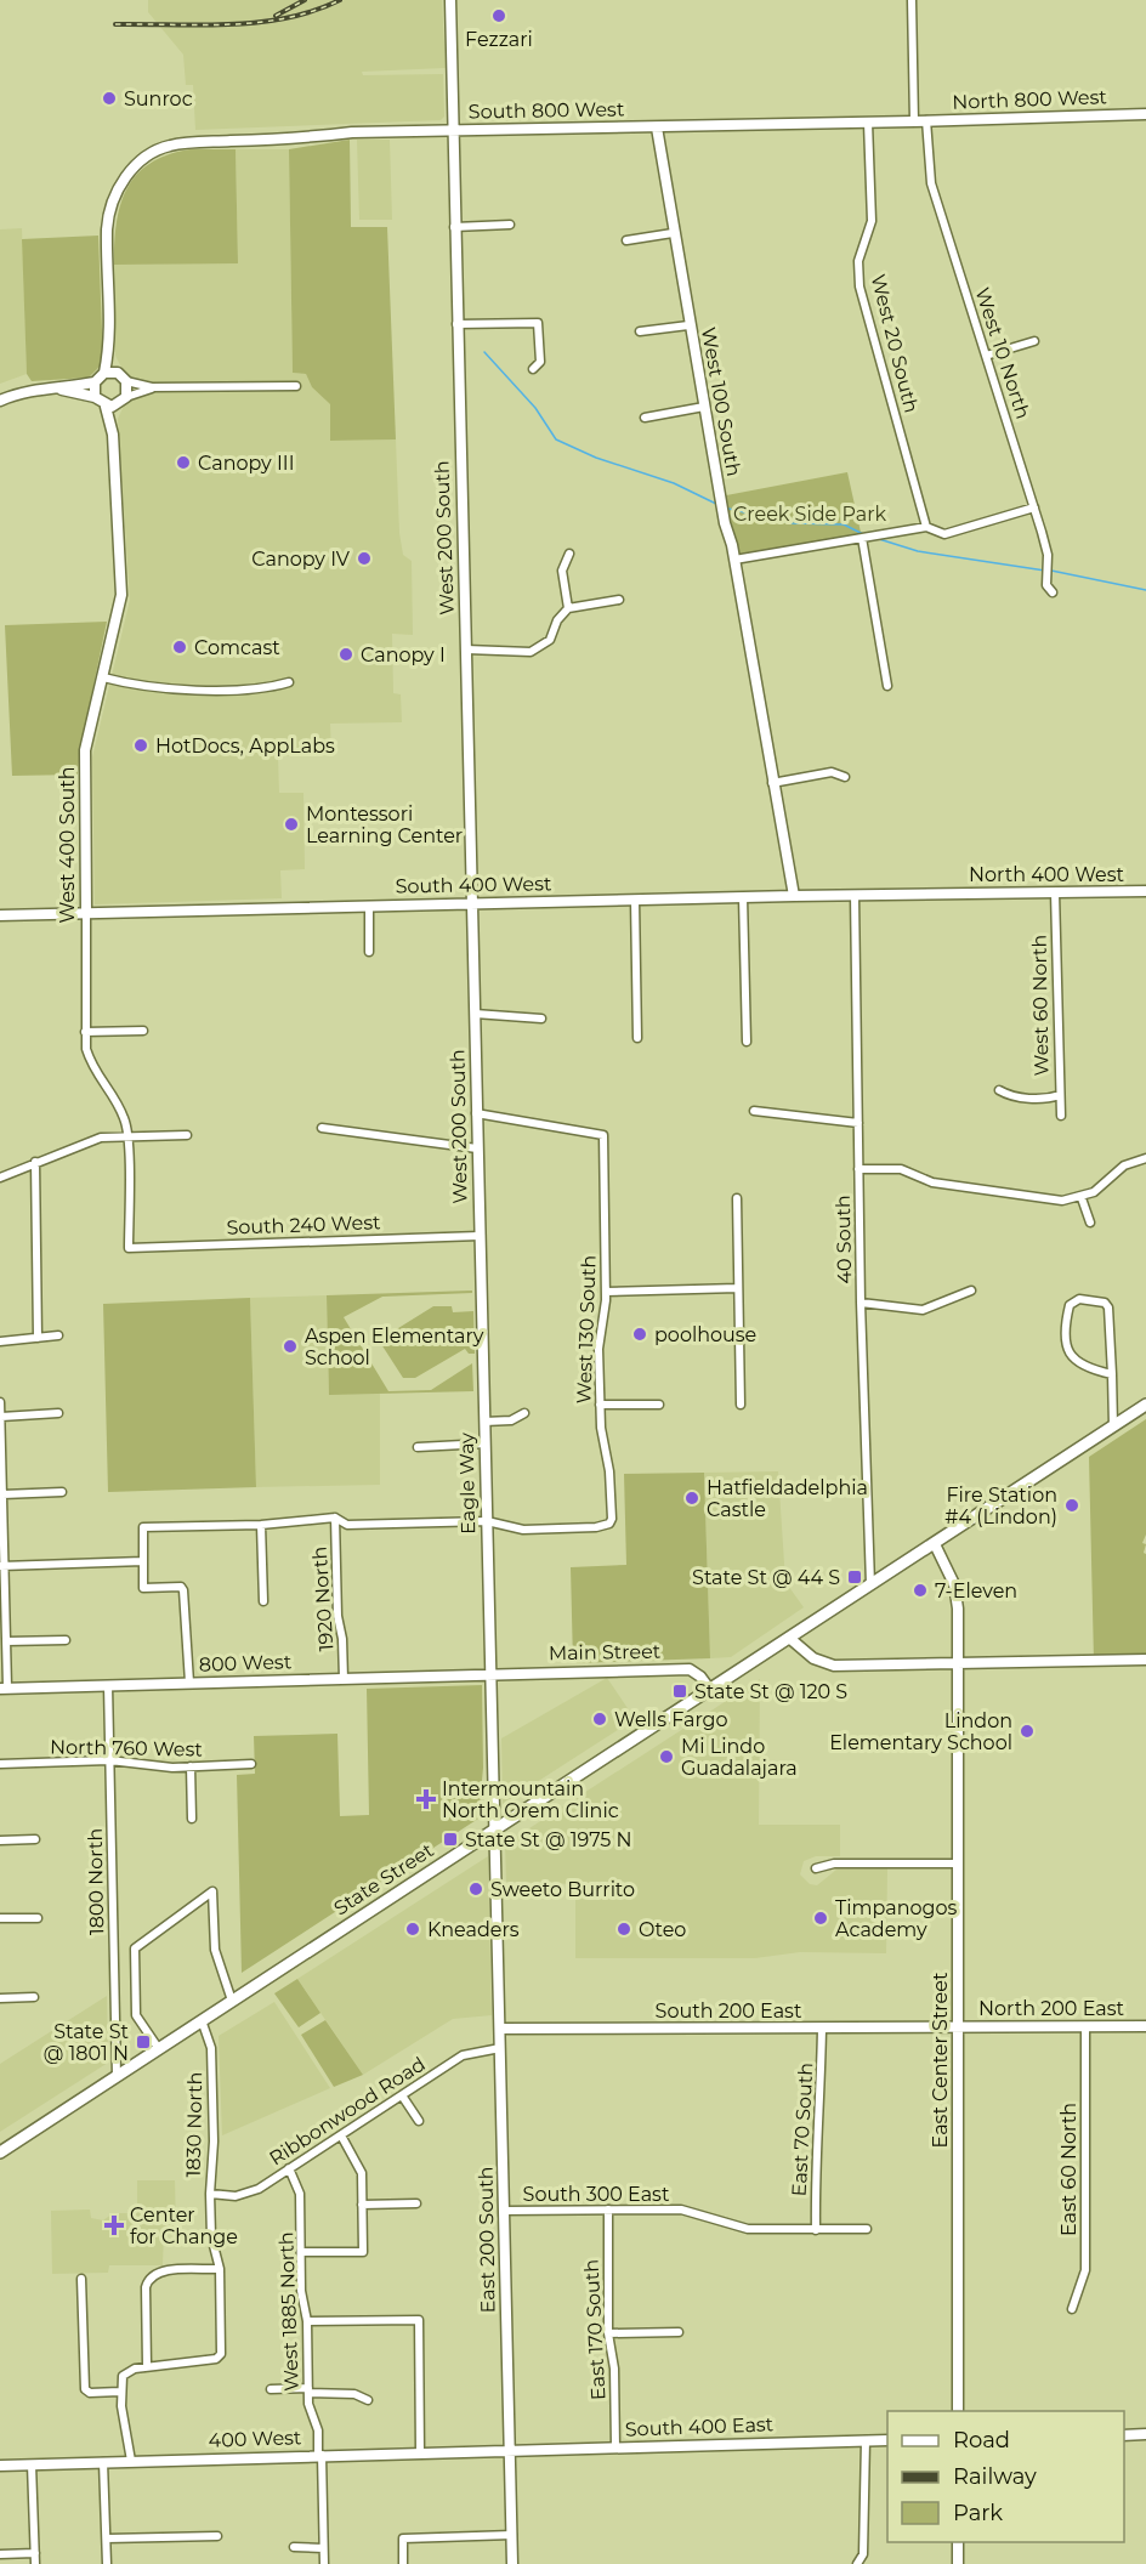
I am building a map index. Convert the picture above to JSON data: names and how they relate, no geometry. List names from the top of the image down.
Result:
{
  "streets": {
    "main road": ["State Street"],
    "street": [
      "North 800 West",
      "South 800 West",
      "West 20 South",
      "West 10 North",
      "West 100 South",
      "West 200 South",
      "West 400 South",
      "North 400 West",
      "South 400 West",
      "West 60 North",
      "South 240 West",
      "40 South",
      "West 130 South",
      "Eagle Way",
      "1920 North",
      "Main Street",
      "800 West",
      "North 760 West",
      "1800 North",
      "North 200 East",
      "South 200 East",
      "East Center Street",
      "Ribbonwood Road",
      "1830 North",
      "East 70 South",
      "East 60 North",
      "South 300 East",
      "East 200 South",
      "West 1885 North",
      "East 170 South",
      "South 400 East",
      "400 West"
    ]
  },
  "crossings": [
    ["North 800 West", "South 800 West"],
    ["North 800 West", "West 10 North"],
    ["South 800 West", "West 20 South"],
    ["South 800 West", "West 10 North"],
    ["South 800 West", "West 100 South"],
    ["South 800 West", "West 200 South"],
    ["West 100 South", "South 400 West"],
    ["West 200 South", "South 400 West"],
    ["West 200 South", "South 240 West"],
    ["West 200 South", "West 130 South"],
    ["West 200 South", "Eagle Way"],
    ["West 400 South", "South 400 West"],
    ["West 400 South", "South 240 West"],
    ["North 400 West", "South 400 West"],
    ["North 400 West", "West 60 North"],
    ["South 400 West", "40 South"],
    ["40 South", "State Street"],
    ["West 130 South", "Eagle Way"],
    ["Eagle Way", "Main Street"],
    ["Eagle Way", "800 West"],
    ["Eagle Way", "East 200 South"],
    ["1920 North", "800 West"],
    ["Main Street", "800 West"],
    ["Main Street", "State Street"],
    ["Main Street", "East 200 South"],
    ["800 West", "1800 North"],
    ["800 West", "East 200 South"],
    ["North 760 West", "1800 North"],
    ["State Street", "1800 North"],
    ["State Street", "East Center Street"],
    ["State Street", "1830 North"],
    ["State Street", "East 200 South"],
    ["North 200 East", "South 200 East"],
    ["North 200 East", "East Center Street"],
    ["North 200 East", "East 60 North"],
    ["South 200 East", "East Center Street"],
    ["South 200 East", "East 70 South"],
    ["South 200 East", "East 200 South"],
    ["Ribbonwood Road", "1830 North"],
    ["Ribbonwood Road", "East 200 South"],
    ["Ribbonwood Road", "West 1885 North"],
    ["East 70 South", "South 300 East"],
    ["South 300 East", "East 200 South"],
    ["South 300 East", "East 170 South"],
    ["East 200 South", "South 400 East"],
    ["East 200 South", "400 West"],
    ["West 1885 North", "400 West"],
    ["East 170 South", "South 400 East"],
    ["South 400 East", "400 West"]
  ],
  "parks": ["Creek Side Park"],
  "places": {
    "other": [
      "Fezzari",
      "Sunroc",
      "Canopy III",
      "Canopy IV",
      "Comcast",
      "Canopy I",
      "HotDocs, AppLabs",
      "Montessori Learning Center",
      "poolhouse",
      "Aspen Elementary School",
      "Hatfieldadelphia Castle",
      "Fire Station #4 (Lindon)",
      "7-Eleven",
      "Wells Fargo",
      "Lindon Elementary School",
      "Mi Lindo Guadalajara",
      "Sweeto Burrito",
      "Timpanogos Academy",
      "Kneaders",
      "Oteo"
    ],
    "transit": [
      "State St @ 44 S",
      "State St @ 120 S",
      "State St @ 1975 N",
      "State St @ 1801 N"
    ],
    "health": ["Intermountain North Orem Clinic", "Center for Change"]
  },
  "legend": ["Road", "Railway", "Park"]
}
